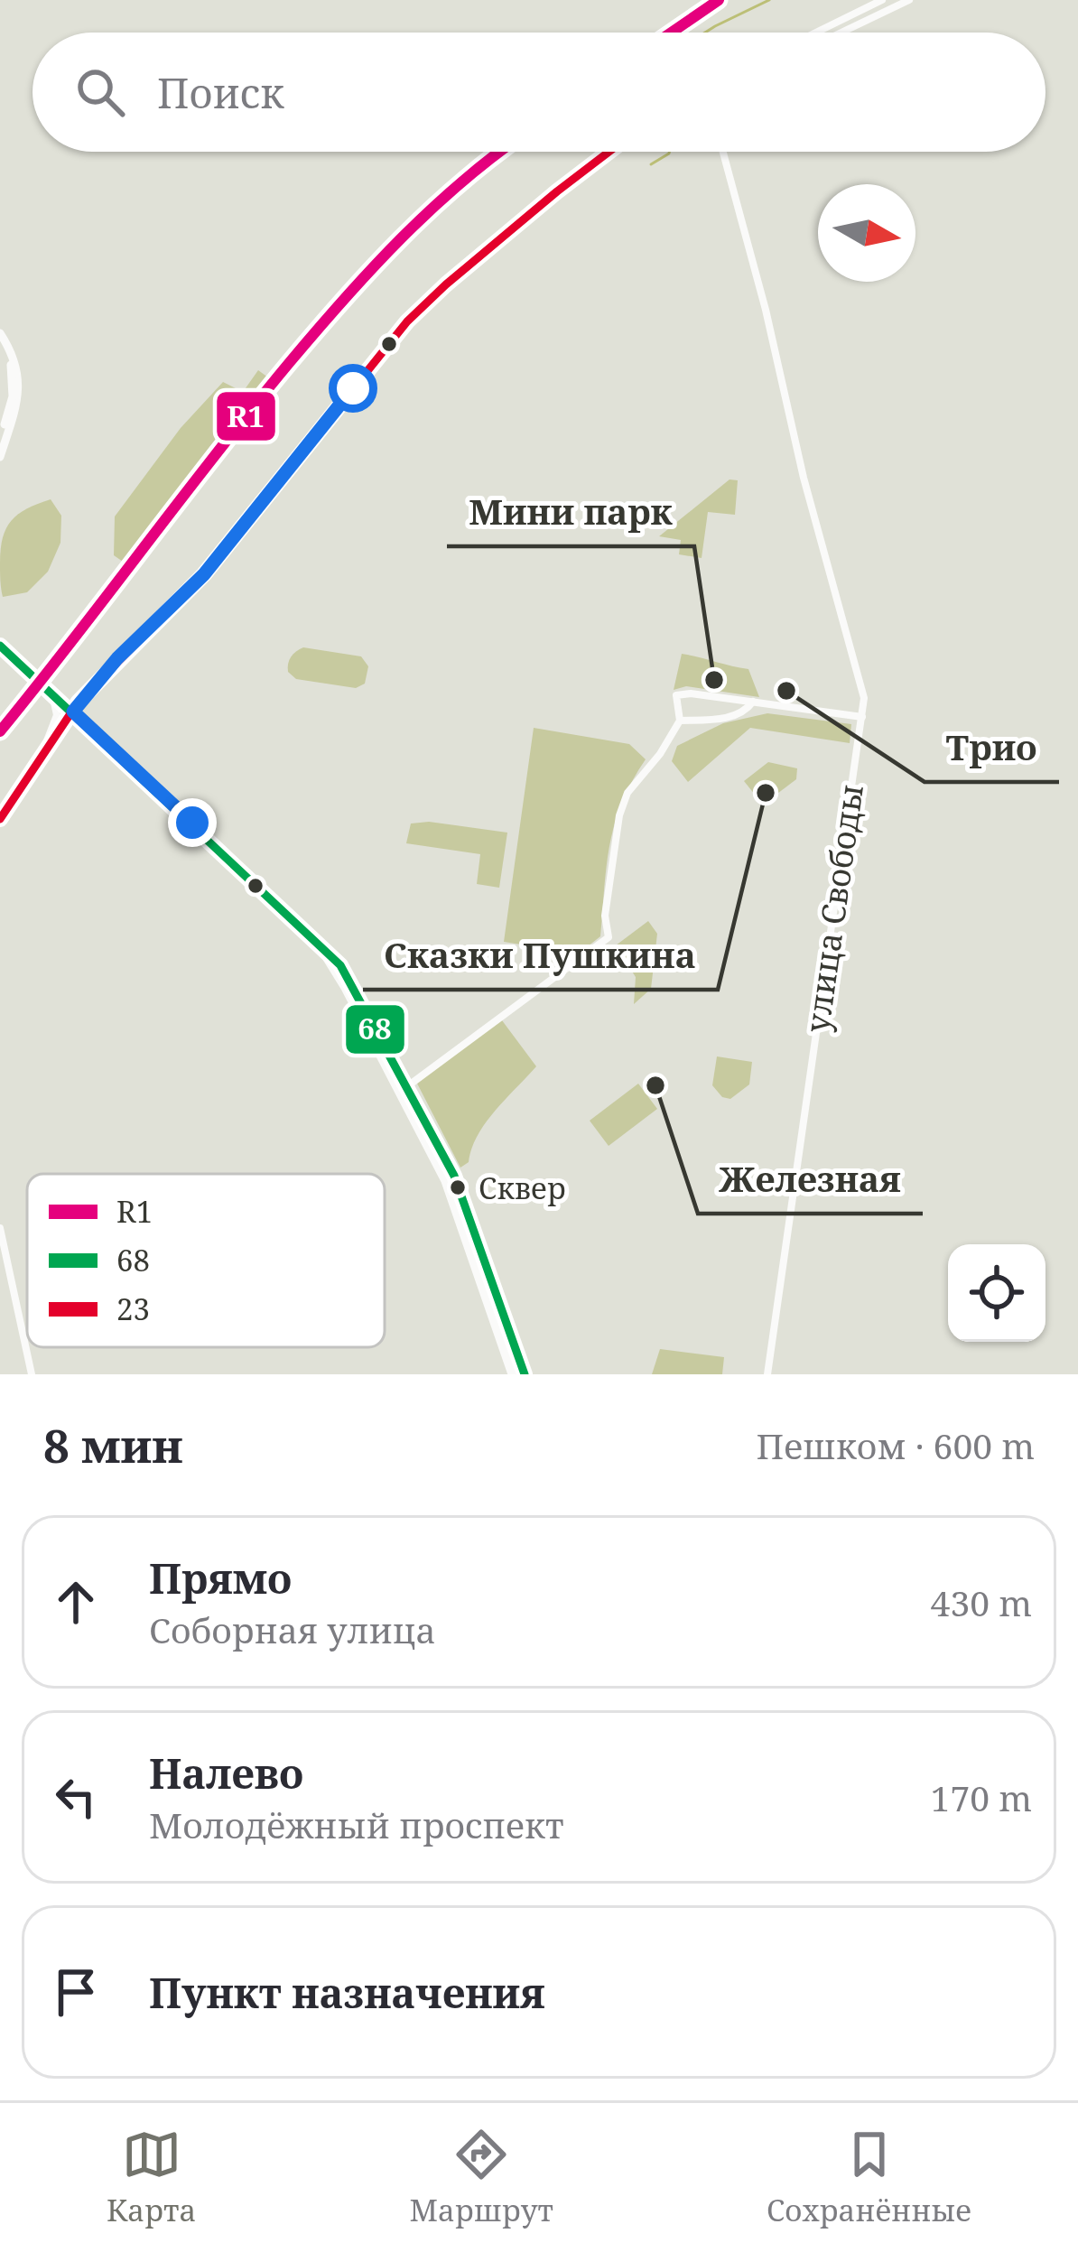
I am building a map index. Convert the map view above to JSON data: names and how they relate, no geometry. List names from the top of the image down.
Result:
{
  "streets": {
    "street": ["улица Свободы"]
  },
  "places": [
    "Мини парк",
    "Трио",
    "Сказки Пушкина",
    "Железная",
    "Сквер"
  ],
  "lines": ["transit line R1", "transit line 23", "transit line 68"],
  "legend": ["R1", "68", "23"],
  "north": "right",
  "page": {
    "search": "Поиск",
    "heading": ["8 мин", "Пешком · 600 m"],
    "list": [
      ["Прямо", "Соборная улица", "430 m"],
      ["Налево", "Молодёжный проспект", "170 m"],
      "Пункт назначения"
    ],
    "nav": ["Карта", "Маршрут", "Сохранённые"]
  }
}
